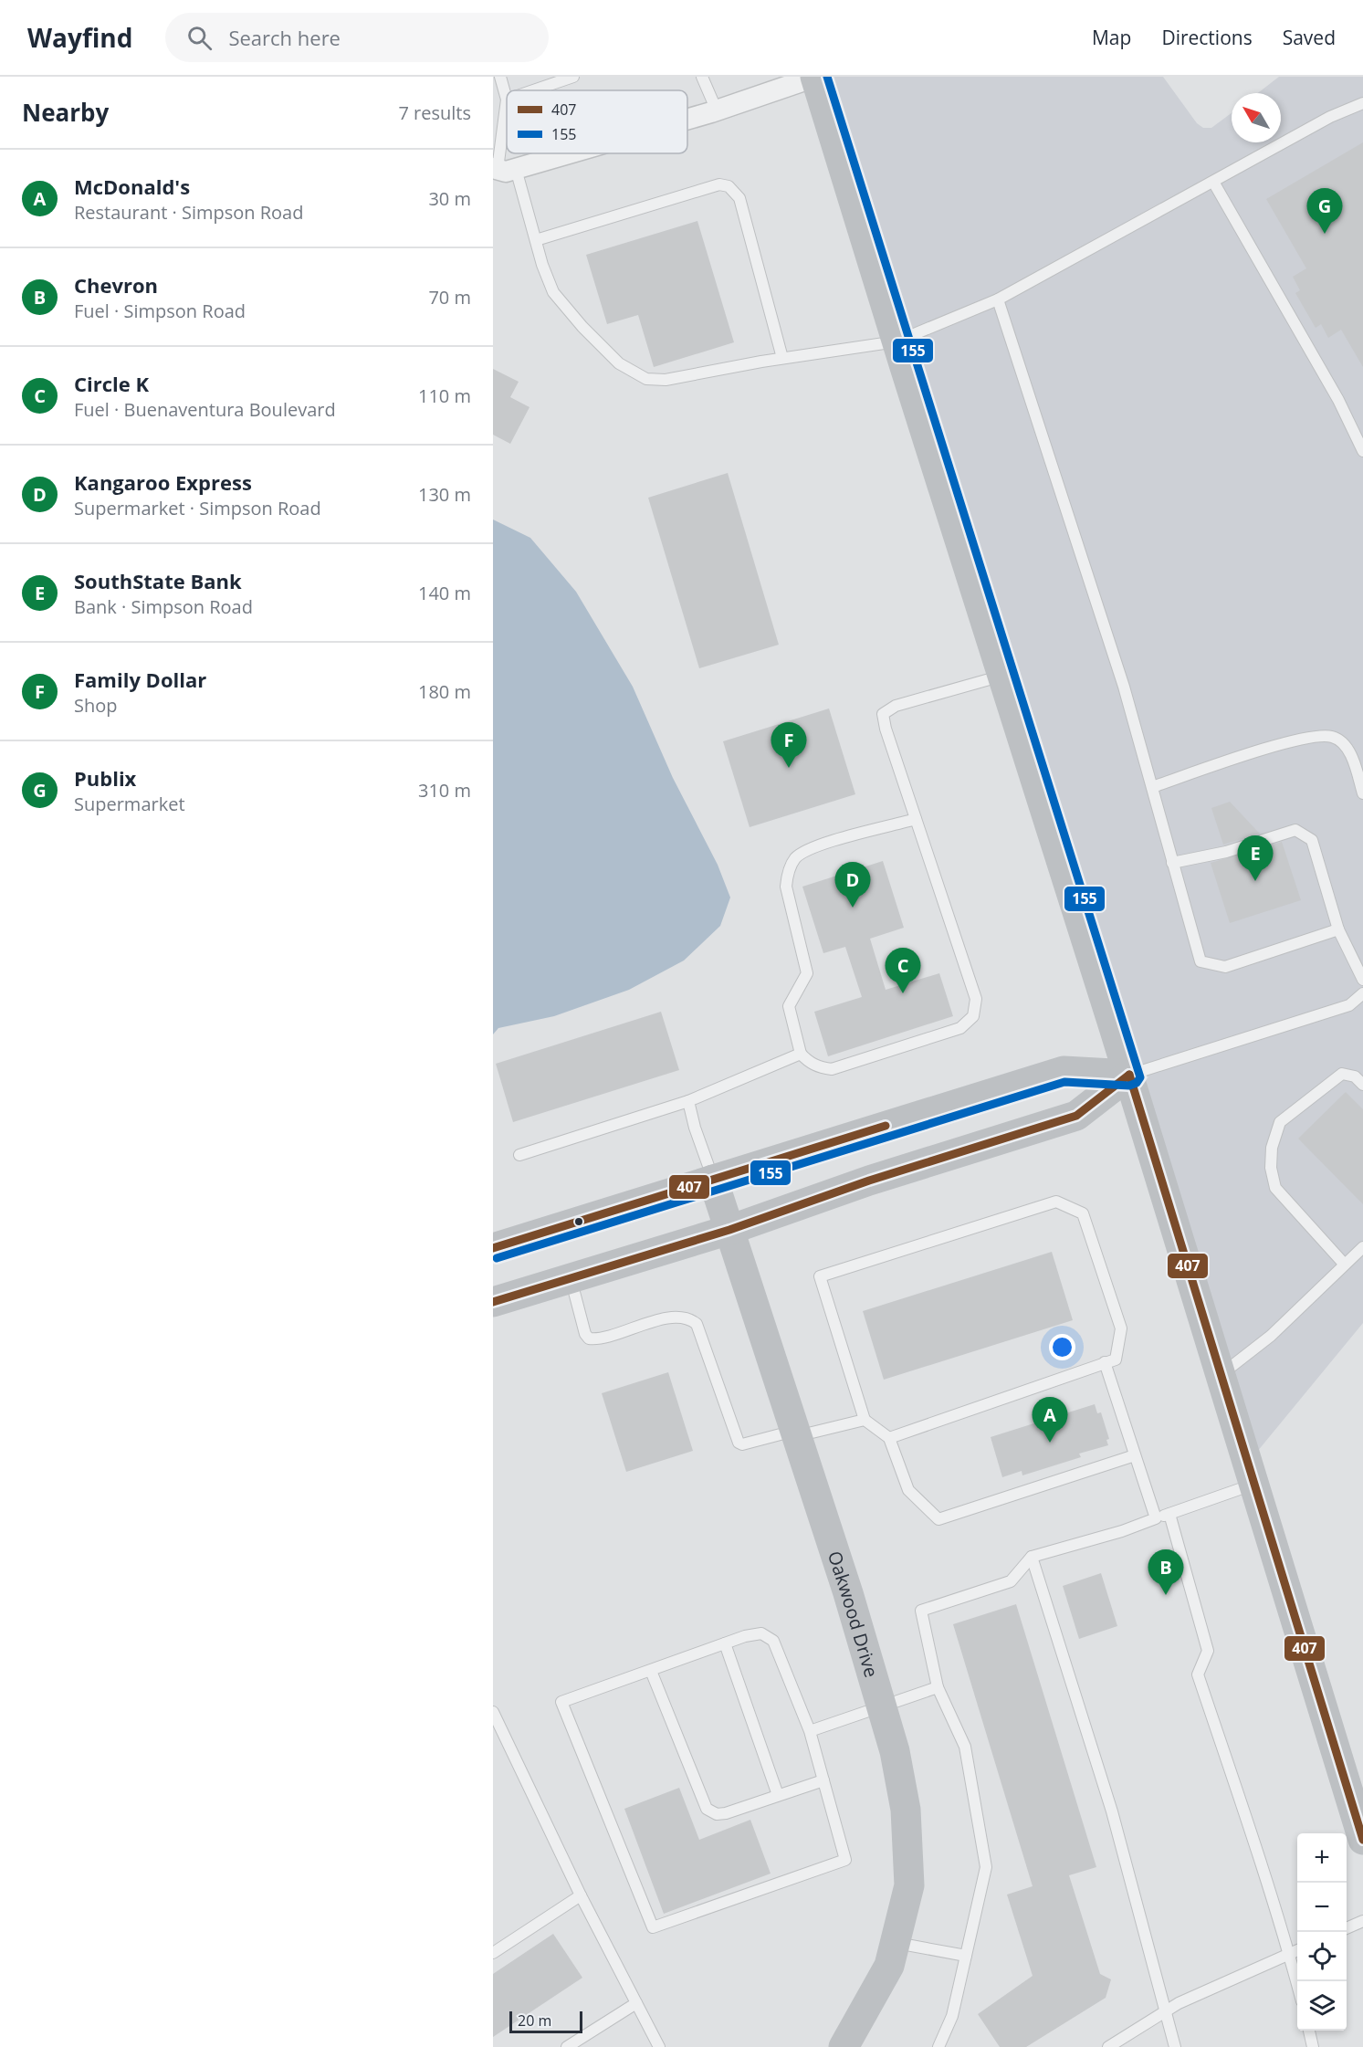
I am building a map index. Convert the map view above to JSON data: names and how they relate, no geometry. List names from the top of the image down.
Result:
{
  "streets": {
    "main road": ["Oakwood Drive"]
  },
  "lines": ["transit line 155", "transit line 407"],
  "legend": ["407", "155"],
  "scale_bar": "20 m",
  "north": "top left",
  "page": {
    "header": "Wayfind",
    "search": "Search here",
    "nav": ["Map", "Directions", "Saved"],
    "heading": ["Nearby", "7 results"],
    "list": [
      {
        "mark": "A",
        "name": "McDonald's",
        "note": "Restaurant · Simpson Road",
        "value": "30 m"
      },
      {
        "mark": "B",
        "name": "Chevron",
        "note": "Fuel · Simpson Road",
        "value": "70 m"
      },
      {
        "mark": "C",
        "name": "Circle K",
        "note": "Fuel · Buenaventura Boulevard",
        "value": "110 m"
      },
      {
        "mark": "D",
        "name": "Kangaroo Express",
        "note": "Supermarket · Simpson Road",
        "value": "130 m"
      },
      {
        "mark": "E",
        "name": "SouthState Bank",
        "note": "Bank · Simpson Road",
        "value": "140 m"
      },
      {
        "mark": "F",
        "name": "Family Dollar",
        "note": "Shop",
        "value": "180 m"
      },
      {
        "mark": "G",
        "name": "Publix",
        "note": "Supermarket",
        "value": "310 m"
      }
    ],
    "pins": [
      "G",
      "F",
      "E",
      "D",
      "C",
      "A",
      "B"
    ],
    "map_buttons": ["+", "−"],
    "scale": "20 m"
  }
}
